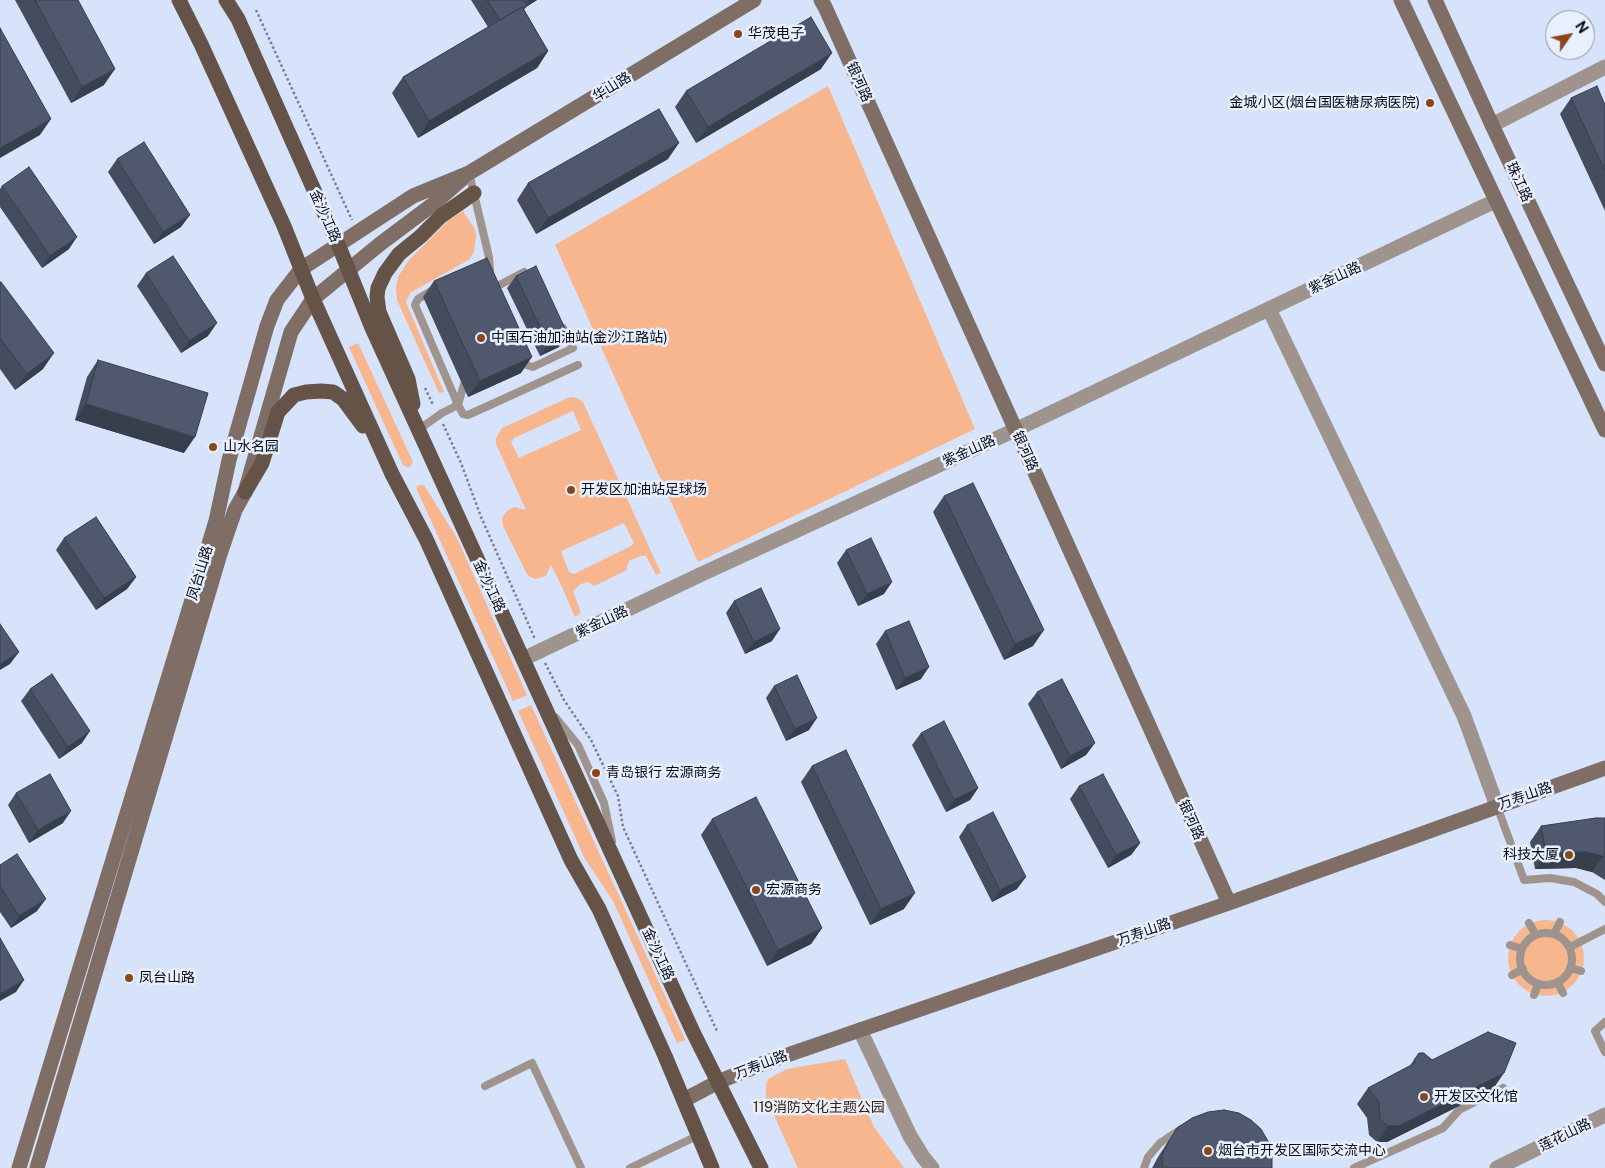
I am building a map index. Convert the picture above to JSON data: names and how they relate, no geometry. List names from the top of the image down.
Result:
{
  "streets": {
    "main road": ["金沙江路"],
    "street": [
      "银河路",
      "华山路",
      "珠江路",
      "紫金山路",
      "凤台山路",
      "万寿山路",
      "莲花山路"
    ]
  },
  "crossings": [
    ["银河路", "紫金山路"],
    ["银河路", "万寿山路"],
    ["华山路", "凤台山路"],
    ["金沙江路", "紫金山路"],
    ["金沙江路", "凤台山路"],
    ["金沙江路", "万寿山路"]
  ],
  "parks": ["119消防文化主题公园"],
  "places": [
    "华茂电子",
    "金城小区(烟台国医糖尿病医院)",
    "中国石油加油站(金沙江路站)",
    "山水名园",
    "开发区加油站足球场",
    "青岛银行 宏源商务",
    "科技大厦",
    "宏源商务",
    "凤台山路",
    "开发区文化馆",
    "烟台市开发区国际交流中心"
  ],
  "north": "top right"
}
